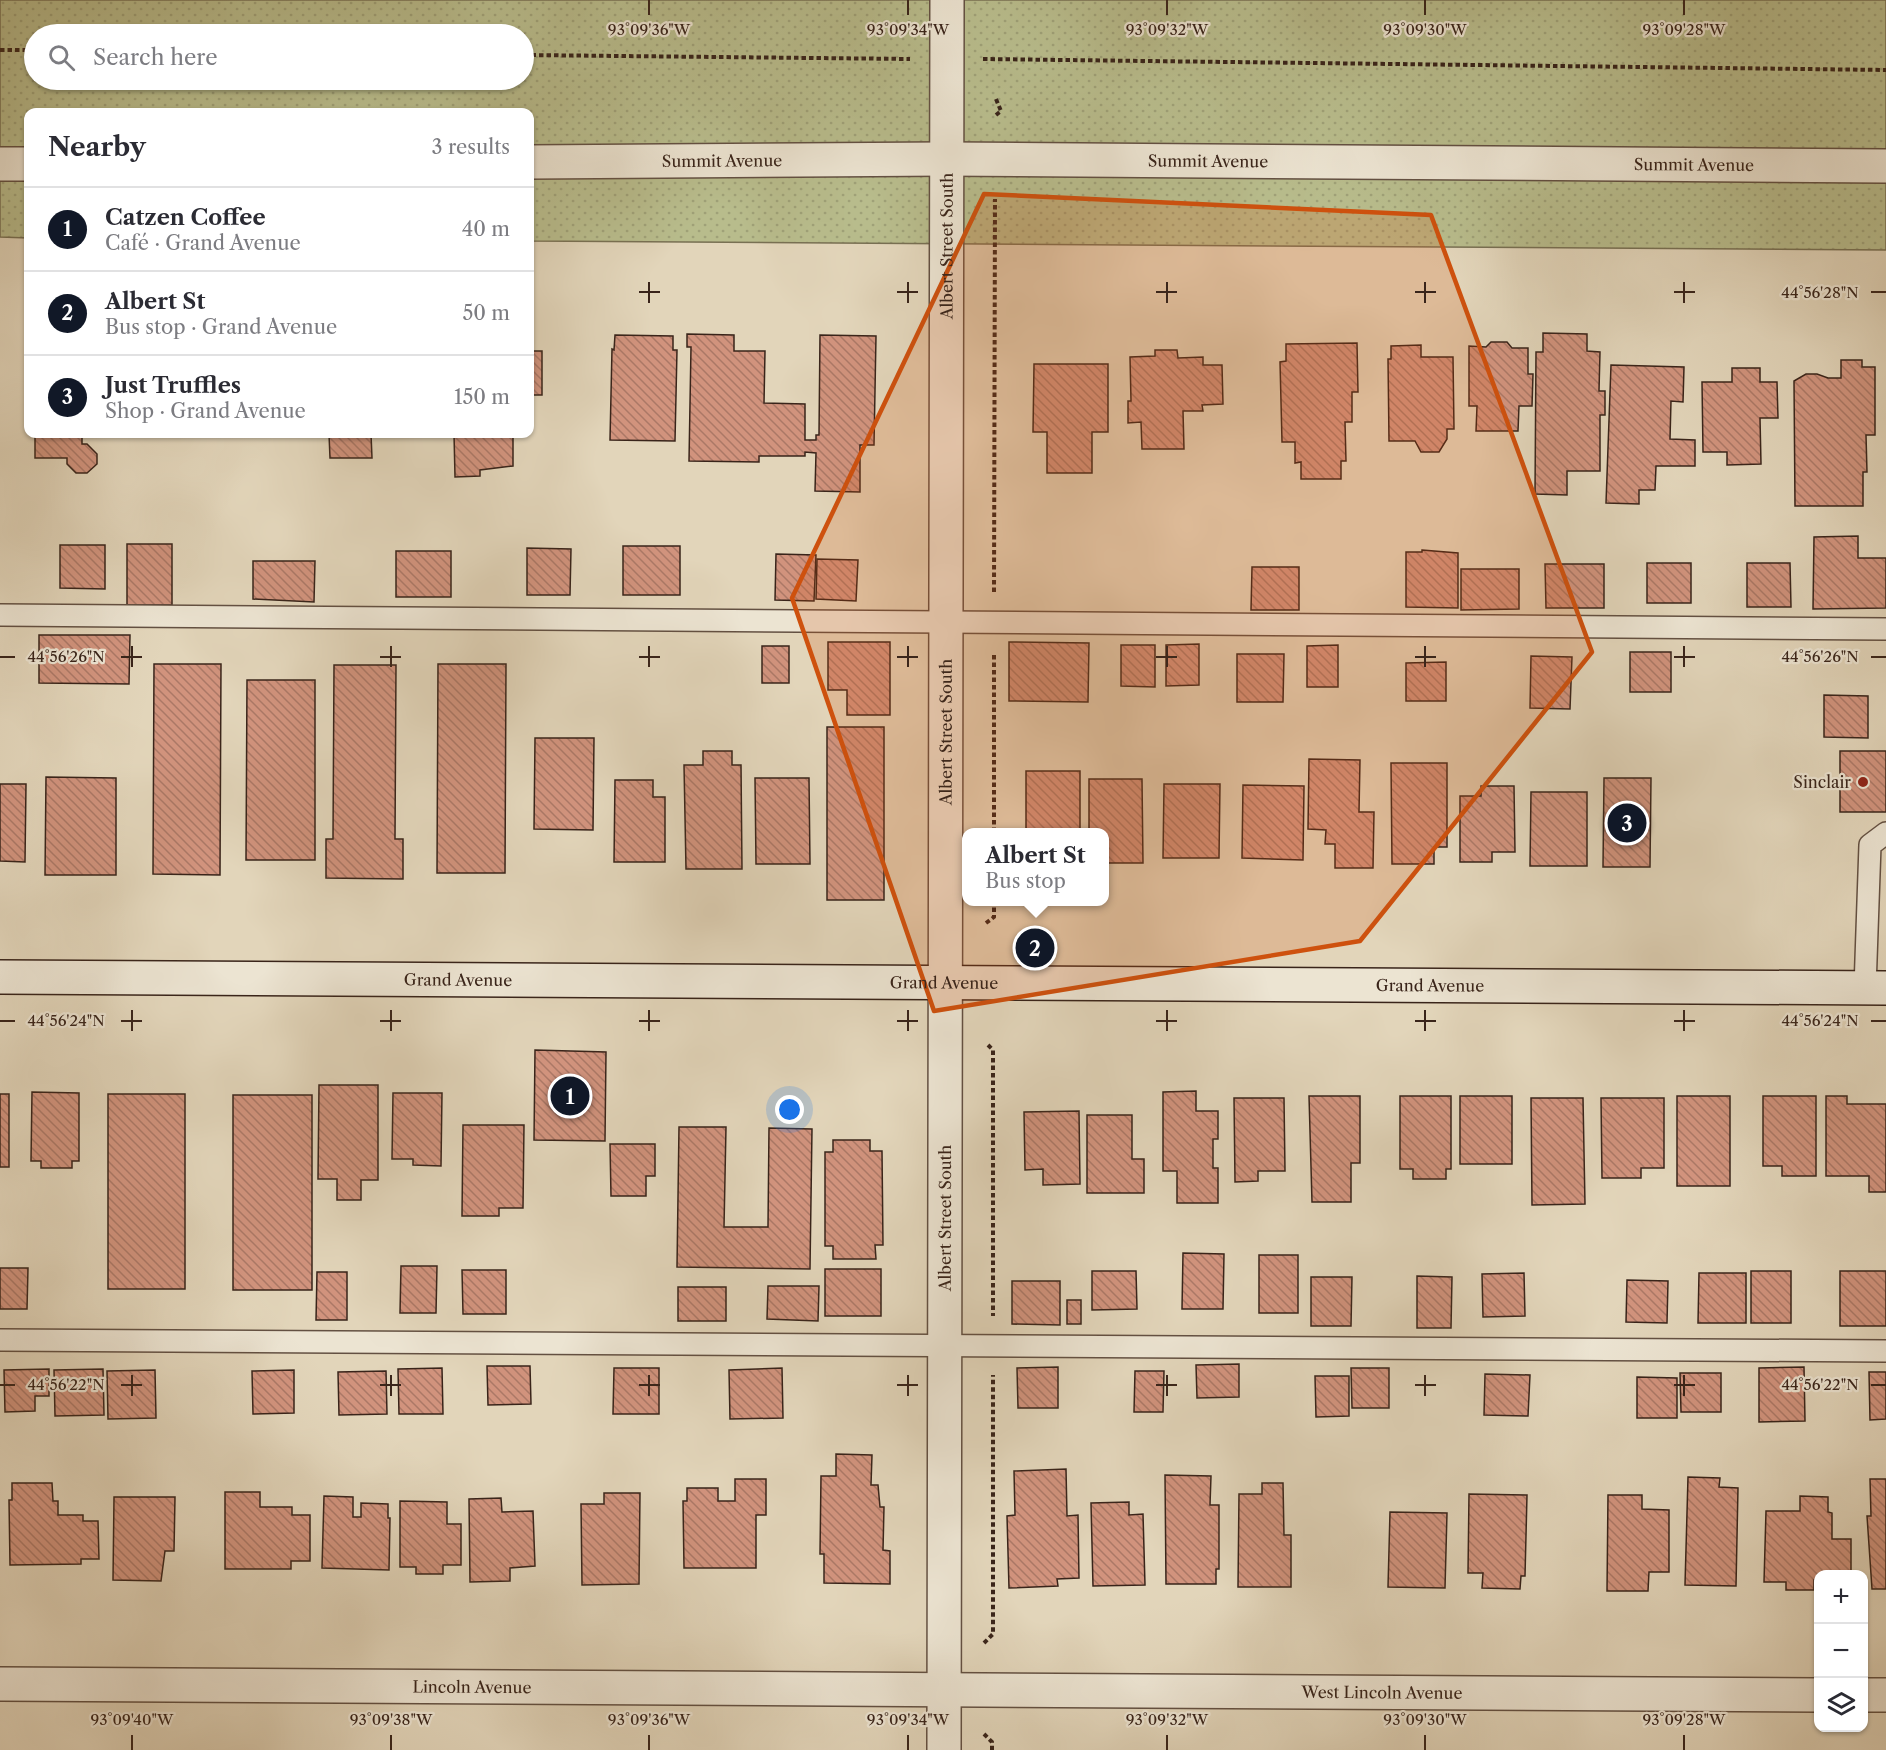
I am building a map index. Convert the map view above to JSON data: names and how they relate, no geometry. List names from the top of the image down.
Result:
{
  "streets": {
    "street": [
      "Summit Avenue",
      "Albert Street South",
      "Grand Avenue",
      "Lincoln Avenue",
      "West Lincoln Avenue"
    ]
  },
  "crossings": [
    ["Summit Avenue", "Albert Street South"],
    ["Albert Street South", "Grand Avenue"],
    ["Albert Street South", "Lincoln Avenue"],
    ["Albert Street South", "West Lincoln Avenue"],
    ["Lincoln Avenue", "West Lincoln Avenue"]
  ],
  "places": ["Sinclair"],
  "page": {
    "search": "Search here",
    "heading": ["Nearby", "3 results"],
    "list": [
      {
        "mark": "1",
        "name": "Catzen Coffee",
        "note": "Café · Grand Avenue",
        "value": "40 m"
      },
      {
        "mark": "2",
        "name": "Albert St",
        "note": "Bus stop · Grand Avenue",
        "value": "50 m"
      },
      {
        "mark": "3",
        "name": "Just Truffles",
        "note": "Shop · Grand Avenue",
        "value": "150 m"
      }
    ],
    "pins": ["3", "2", "1"],
    "popup": ["Albert St", "Bus stop"],
    "map_buttons": ["+", "−"]
  },
  "coordinates": [
    "93°09'36\"W",
    "93°09'34\"W",
    "93°09'32\"W",
    "93°09'30\"W",
    "93°09'28\"W",
    "44°56'28\"N",
    "44°56'26\"N",
    "44°56'24\"N",
    "44°56'22\"N",
    "93°09'40\"W",
    "93°09'38\"W"
  ]
}
